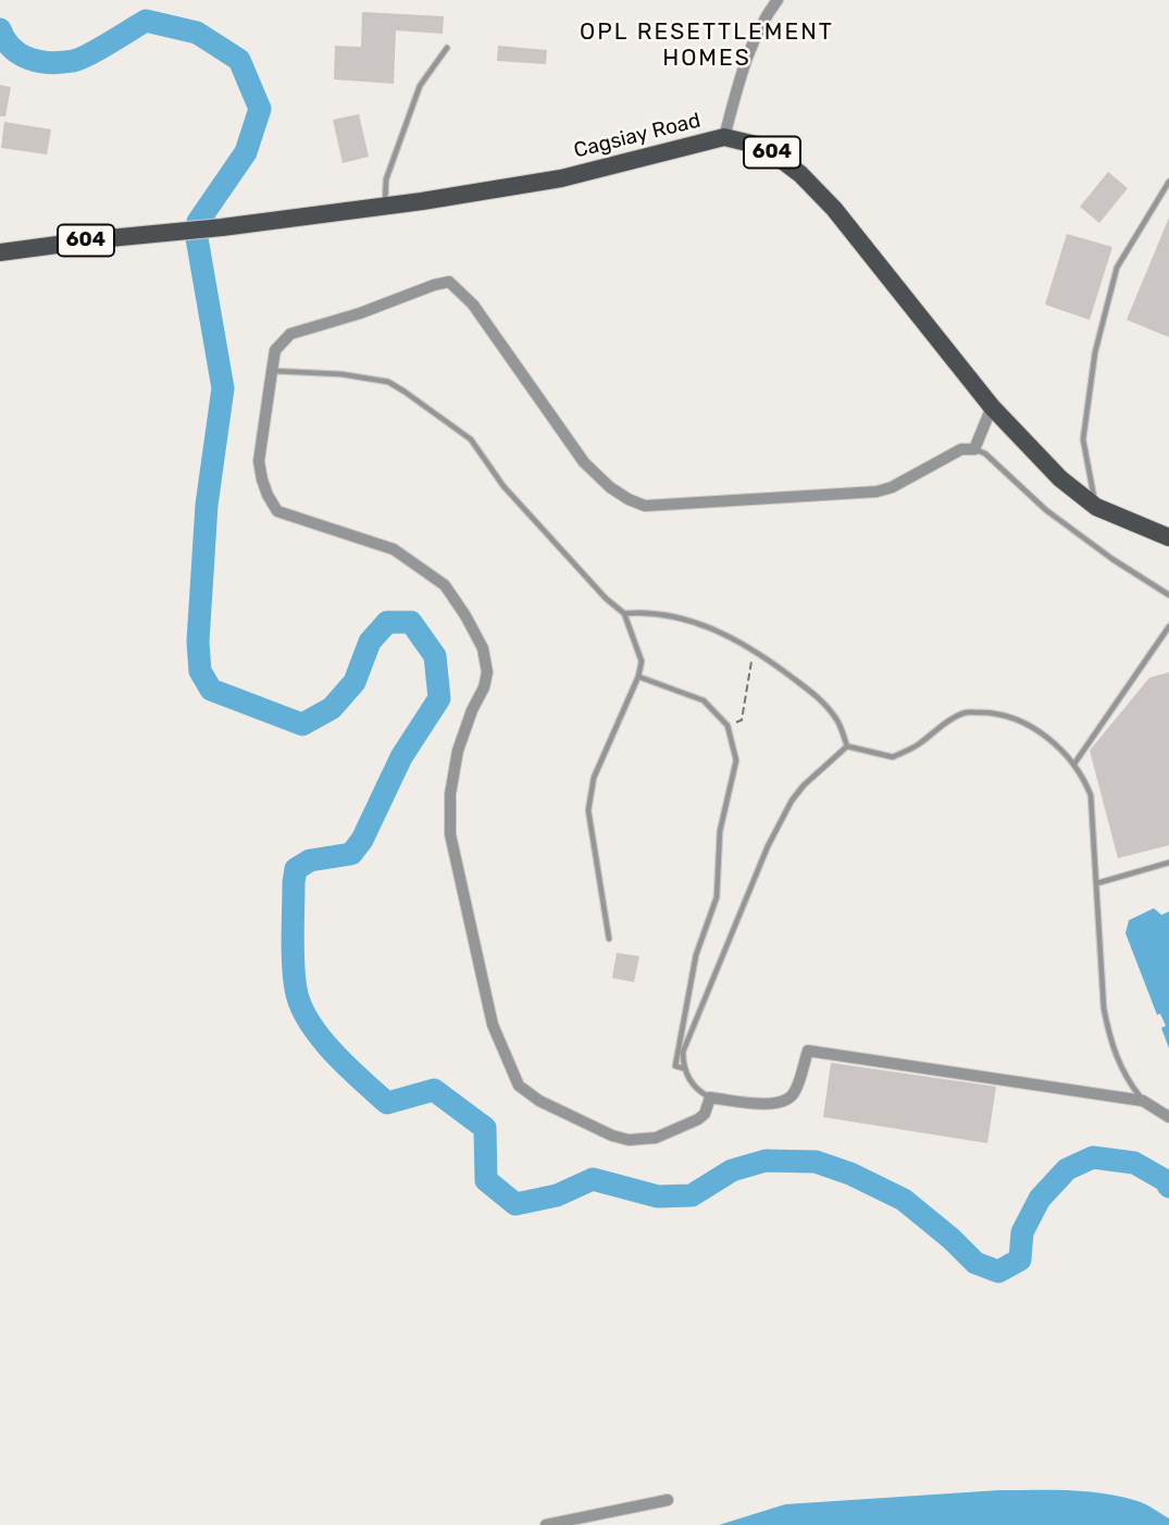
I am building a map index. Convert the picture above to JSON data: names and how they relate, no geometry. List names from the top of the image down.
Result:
{
  "streets": {
    "main road": ["Cagsiay Road", "604"]
  },
  "districts": ["OPL RESETTLEMENT HOMES"]
}
